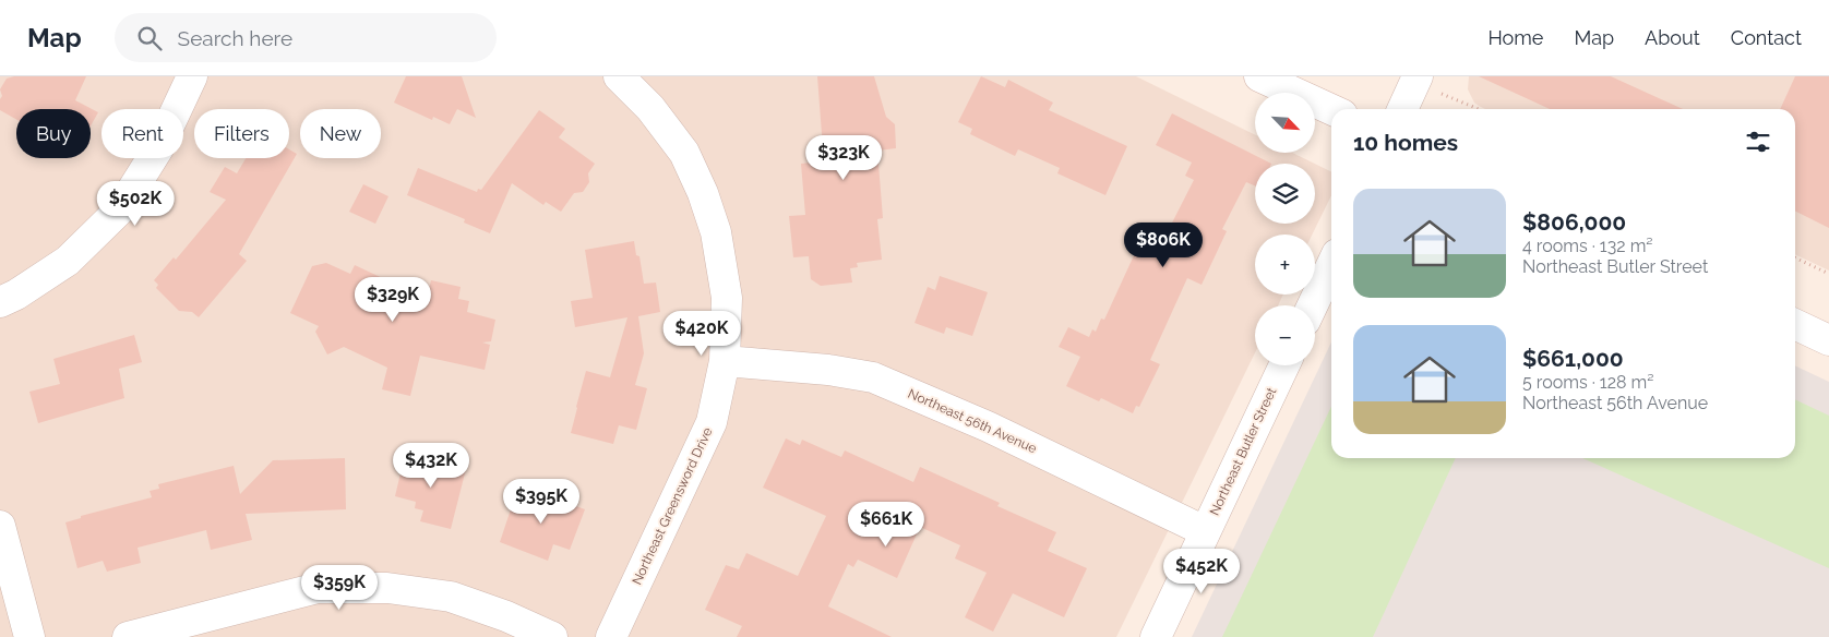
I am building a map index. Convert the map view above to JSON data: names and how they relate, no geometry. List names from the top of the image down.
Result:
{
  "streets": {
    "street": ["Northeast 56th Avenue", "Northeast Butler Street", "Northeast Greensword Drive"]
  },
  "crossings": [
    ["Northeast 56th Avenue", "Northeast Butler Street"],
    ["Northeast 56th Avenue", "Northeast Greensword Drive"]
  ],
  "north": "bottom right",
  "page": {
    "header": "Map",
    "search": "Search here",
    "nav": [
      "Home",
      "Map",
      "About",
      "Contact"
    ],
    "map_buttons": ["+", "−"],
    "chip": [
      "Buy",
      "Rent",
      "Filters",
      "New"
    ],
    "heading": "10 homes",
    "price": [
      "$323K",
      "$502K",
      "$806K",
      "$329K",
      "$420K",
      "$432K",
      "$395K",
      "$661K",
      "$452K",
      "$359K"
    ],
    "list": [
      {
        "name": "$806,000",
        "note": "4 rooms · 132 m² · Northeast Butler Street"
      },
      {
        "name": "$661,000",
        "note": "5 rooms · 128 m² · Northeast 56th Avenue"
      }
    ]
  }
}
